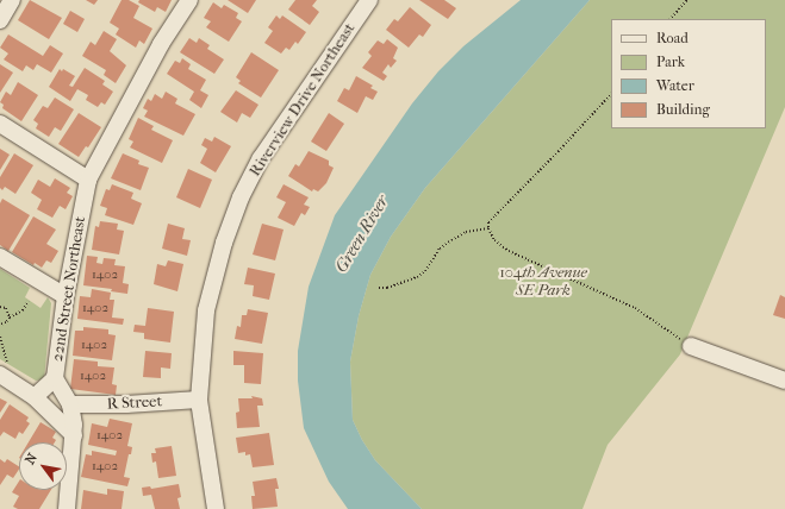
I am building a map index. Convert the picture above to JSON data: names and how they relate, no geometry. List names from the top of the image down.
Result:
{
  "streets": {
    "street": ["Riverview Drive Northeast", "22nd Street Northeast", "R Street"]
  },
  "crossings": [
    ["Riverview Drive Northeast", "R Street"],
    ["22nd Street Northeast", "R Street"]
  ],
  "water": ["Green River"],
  "parks": ["104th Avenue SE Park"],
  "house_numbers": [
    "1402",
    "1402",
    "1402",
    "1402",
    "1402",
    "1402"
  ],
  "legend": [
    "Road",
    "Park",
    "Water",
    "Building"
  ],
  "north": "top left"
}
